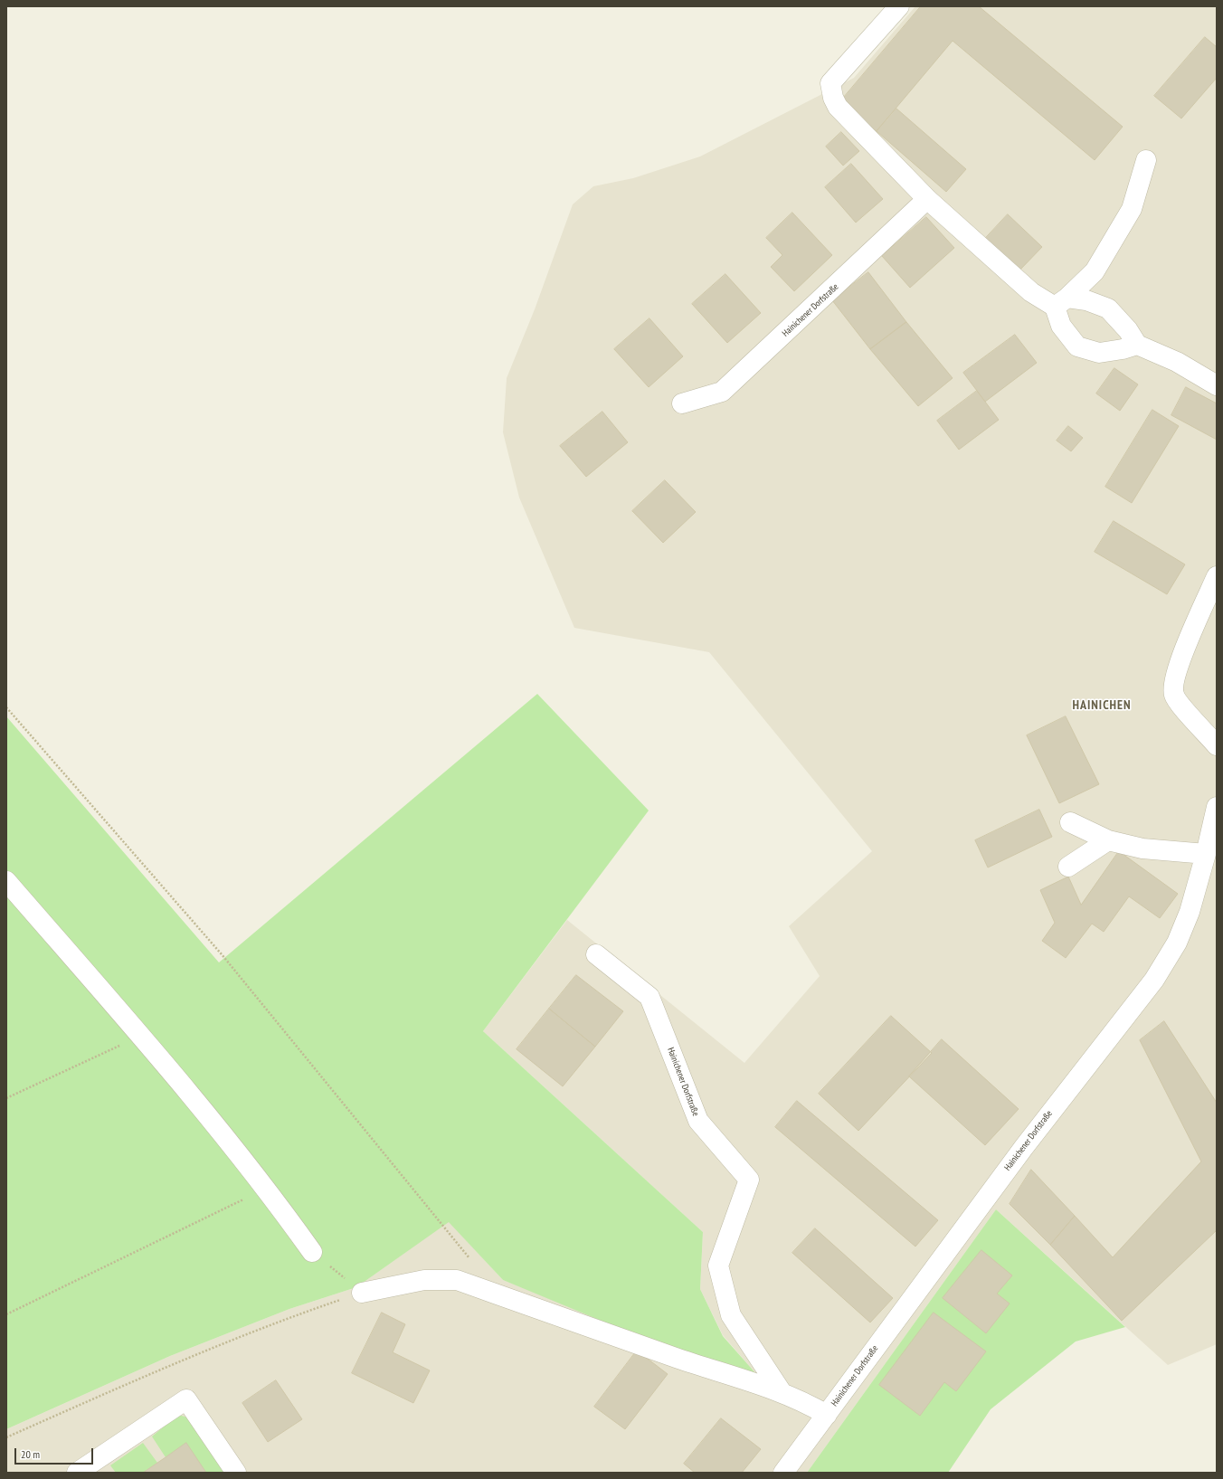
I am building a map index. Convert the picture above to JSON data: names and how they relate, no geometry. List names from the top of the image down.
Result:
{
  "streets": {
    "street": ["Hainichener Dorfstraße"]
  },
  "districts": ["HAINICHEN"],
  "scale_bar": "20 m"
}
